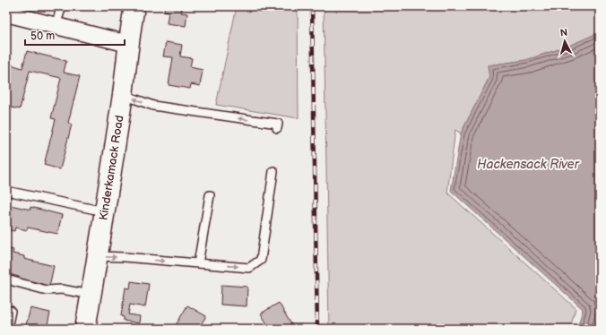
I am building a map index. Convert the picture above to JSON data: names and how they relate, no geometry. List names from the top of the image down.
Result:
{
  "streets": {
    "main road": ["Kinderkamack Road"]
  },
  "water": ["Hackensack River"],
  "scale_bar": "50 m",
  "north": "top"
}
